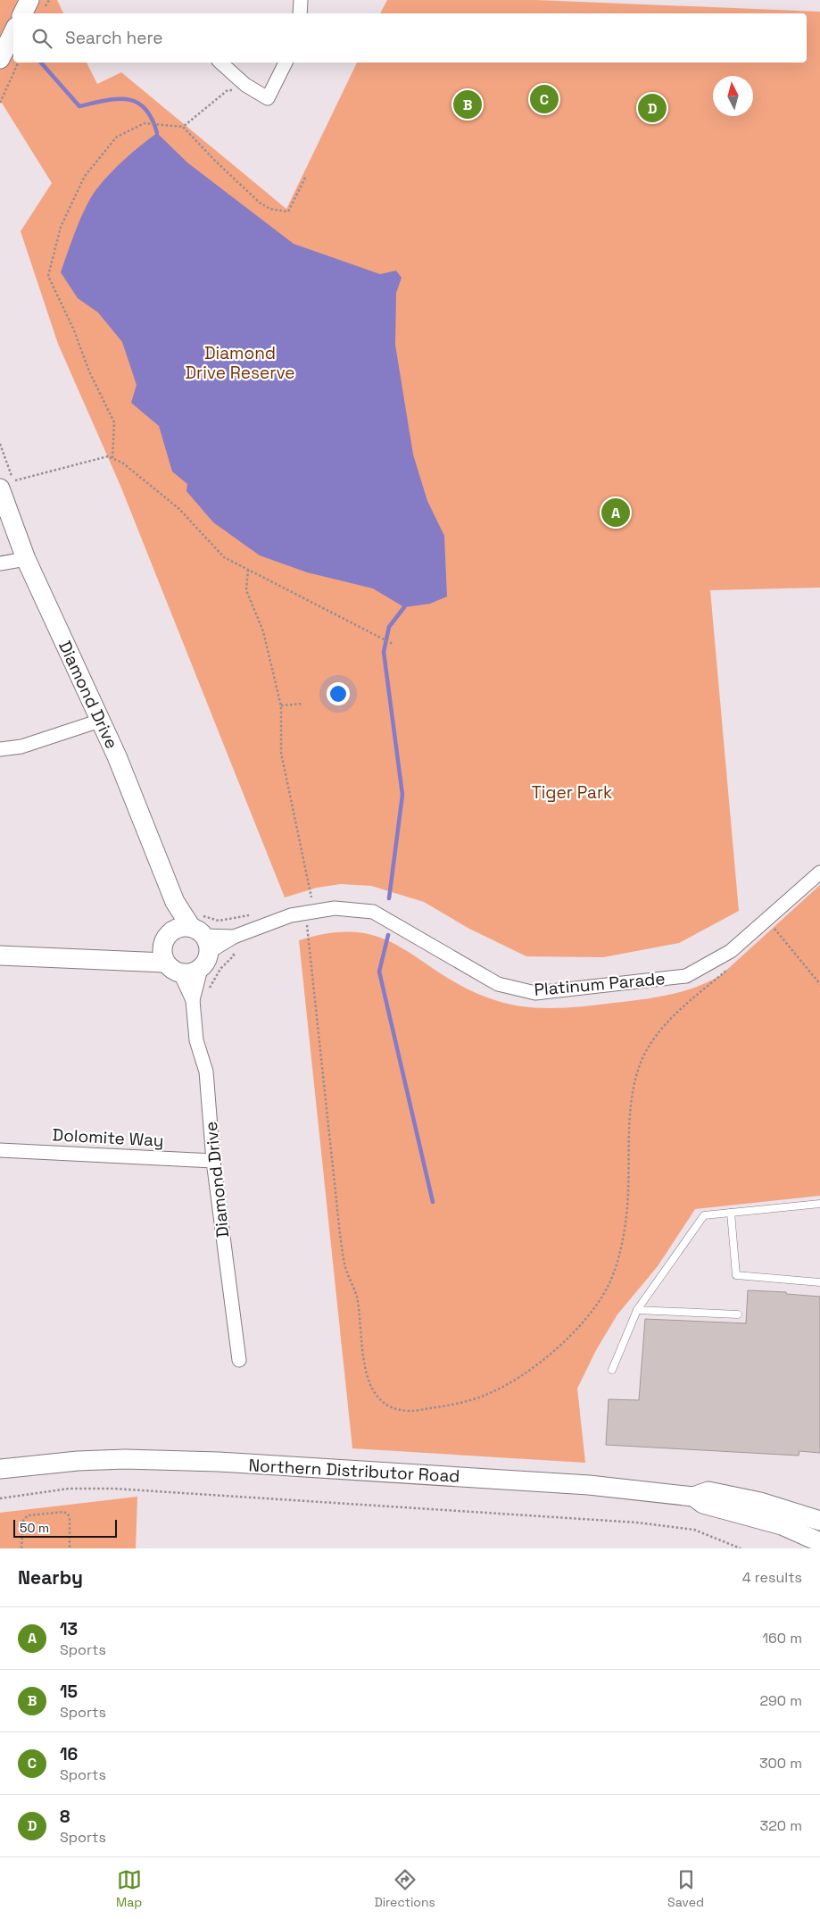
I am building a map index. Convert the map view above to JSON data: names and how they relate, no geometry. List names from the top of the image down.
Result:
{
  "streets": {
    "main road": ["Diamond Drive", "Northern Distributor Road"],
    "street": ["Platinum Parade", "Dolomite Way"]
  },
  "crossings": [
    ["Diamond Drive", "Platinum Parade"],
    ["Diamond Drive", "Dolomite Way"]
  ],
  "parks": ["Diamond Drive Reserve", "Tiger Park"],
  "scale_bar": "50 m",
  "north": "top",
  "page": {
    "search": "Search here",
    "pins": [
      "C",
      "B",
      "D",
      "A"
    ],
    "scale": "50 m",
    "heading": ["Nearby", "4 results"],
    "list": [
      {
        "mark": "A",
        "name": "13",
        "note": "Sports",
        "value": "160 m"
      },
      {
        "mark": "B",
        "name": "15",
        "note": "Sports",
        "value": "290 m"
      },
      {
        "mark": "C",
        "name": "16",
        "note": "Sports",
        "value": "300 m"
      },
      {
        "mark": "D",
        "name": "8",
        "note": "Sports",
        "value": "320 m"
      }
    ],
    "nav": ["Map", "Directions", "Saved"]
  }
}
